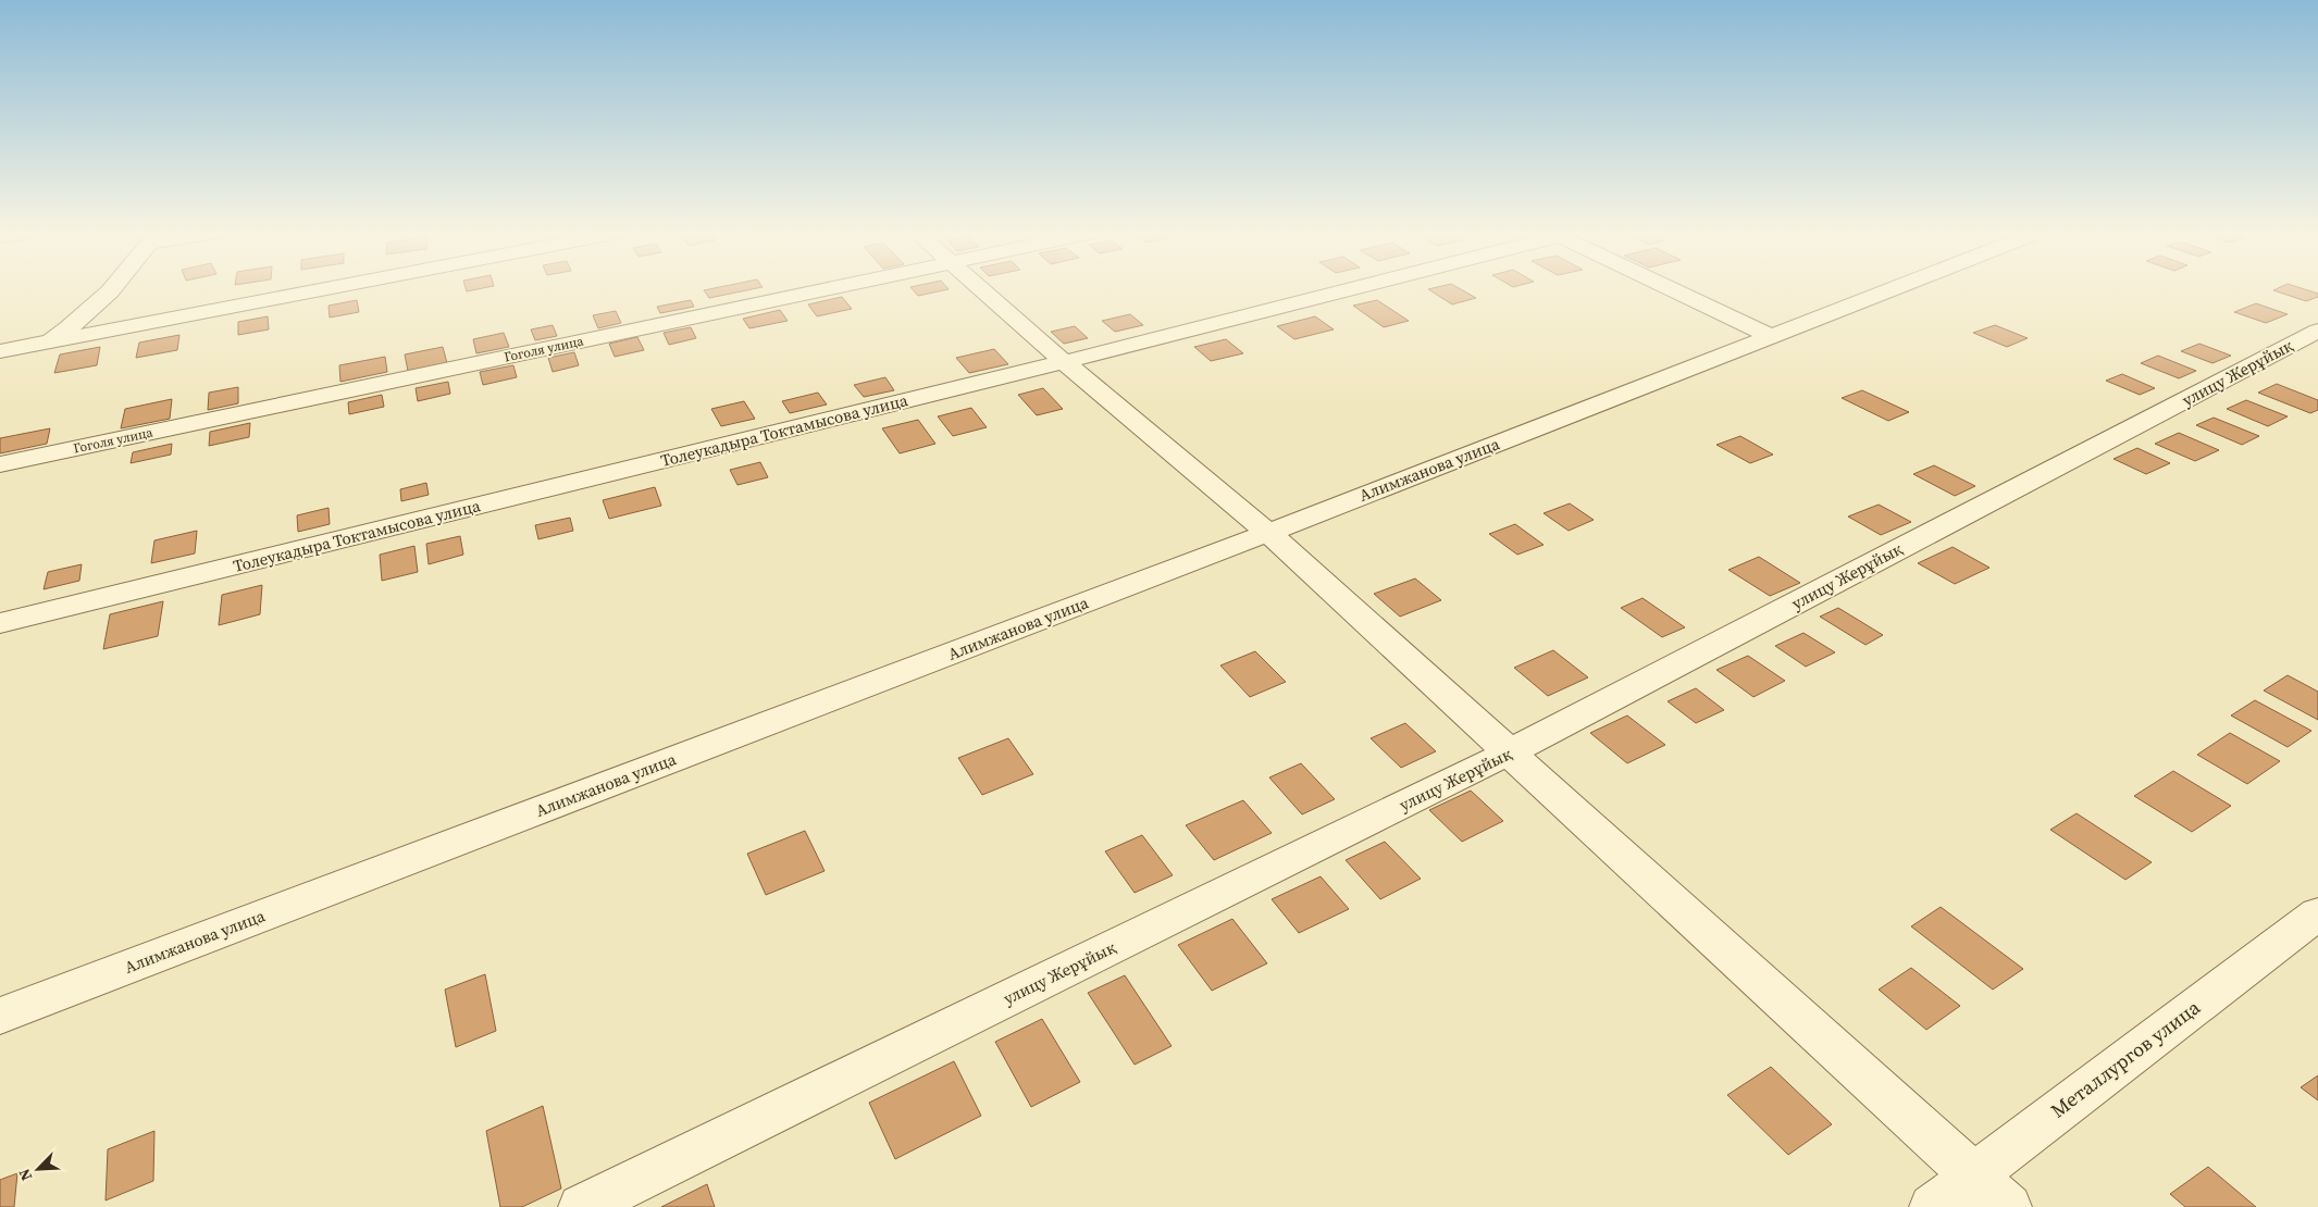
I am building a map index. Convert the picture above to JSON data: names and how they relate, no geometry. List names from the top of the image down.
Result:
{
  "streets": {
    "street": [
      "Гоголя улица",
      "улицу Жерұйық",
      "Толеукадыра Токтамысова улица",
      "Алимжанова улица",
      "Металлургов улица"
    ]
  },
  "north": "bottom left"
}
